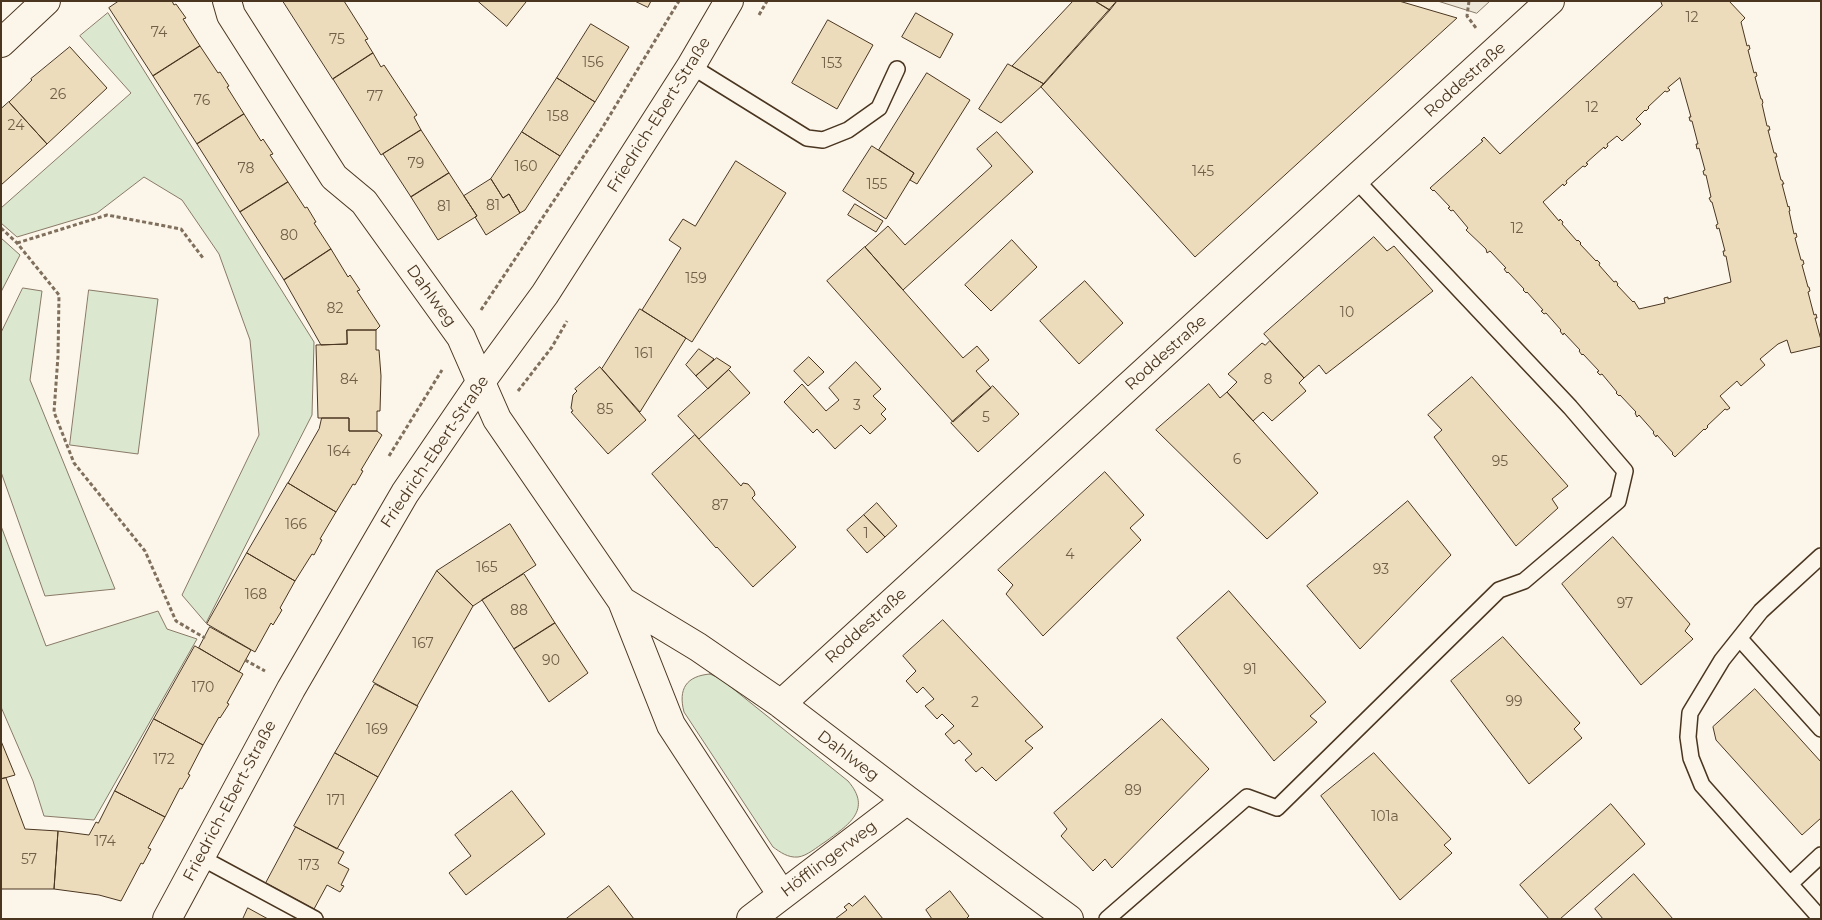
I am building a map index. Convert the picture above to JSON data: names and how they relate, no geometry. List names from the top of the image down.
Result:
{
  "streets": {
    "street": [
      "Roddestraße",
      "Friedrich-Ebert-Straße",
      "Dahlweg",
      "Höfflingerweg"
    ]
  },
  "crossings": [
    ["Roddestraße", "Dahlweg"],
    ["Friedrich-Ebert-Straße", "Dahlweg"],
    ["Dahlweg", "Höfflingerweg"]
  ],
  "house_numbers": [
    "12",
    "74",
    "75",
    "156",
    "153",
    "26",
    "77",
    "76",
    "12",
    "158",
    "24",
    "79",
    "160",
    "78",
    "145",
    "155",
    "81",
    "81",
    "12",
    "80",
    "159",
    "82",
    "10",
    "161",
    "84",
    "8",
    "3",
    "85",
    "5",
    "164",
    "6",
    "95",
    "87",
    "166",
    "1",
    "4",
    "165",
    "93",
    "168",
    "97",
    "88",
    "167",
    "90",
    "91",
    "170",
    "99",
    "2",
    "169",
    "172",
    "89",
    "171",
    "101a",
    "174",
    "57",
    "173"
  ]
}
